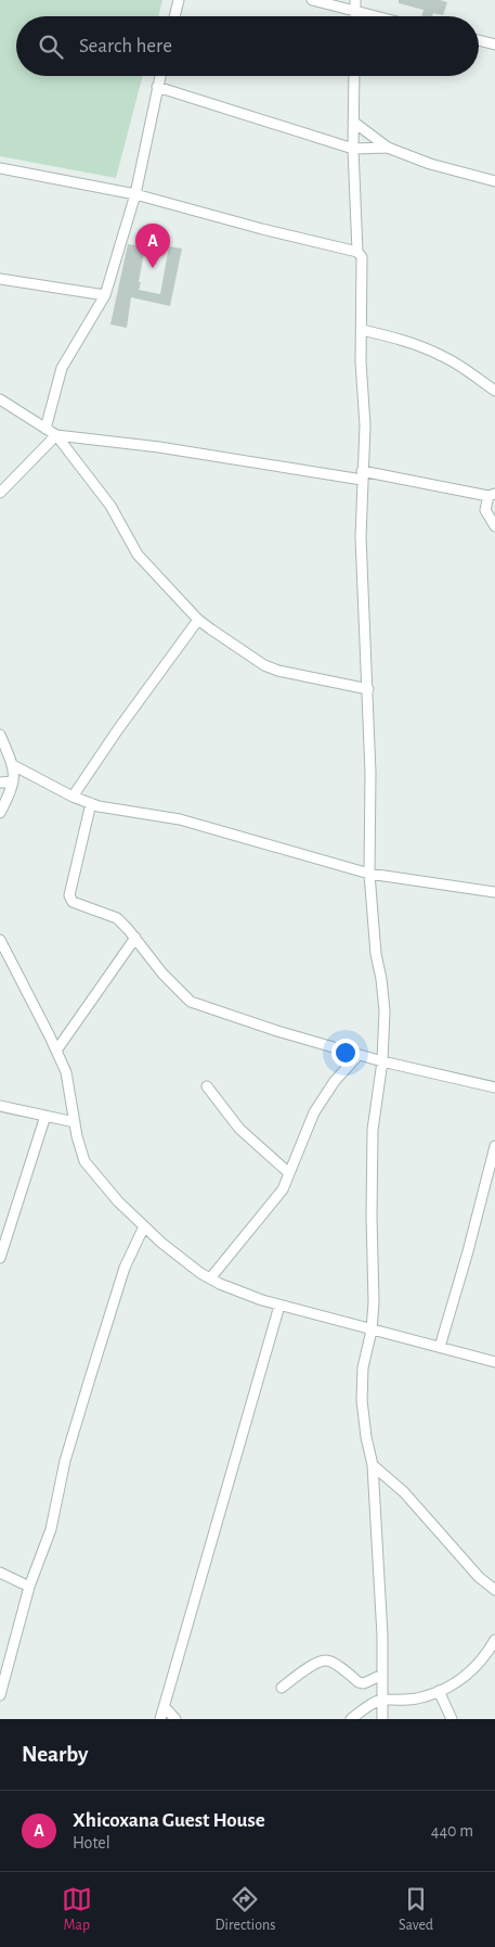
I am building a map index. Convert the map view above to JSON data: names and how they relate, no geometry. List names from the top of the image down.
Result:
{
  "page": {
    "search": "Search here",
    "pins": "A",
    "heading": "Nearby",
    "list": [
      {
        "mark": "A",
        "name": "Xhicoxana Guest House",
        "note": "Hotel",
        "value": "440 m"
      }
    ],
    "nav": ["Map", "Directions", "Saved"]
  }
}
